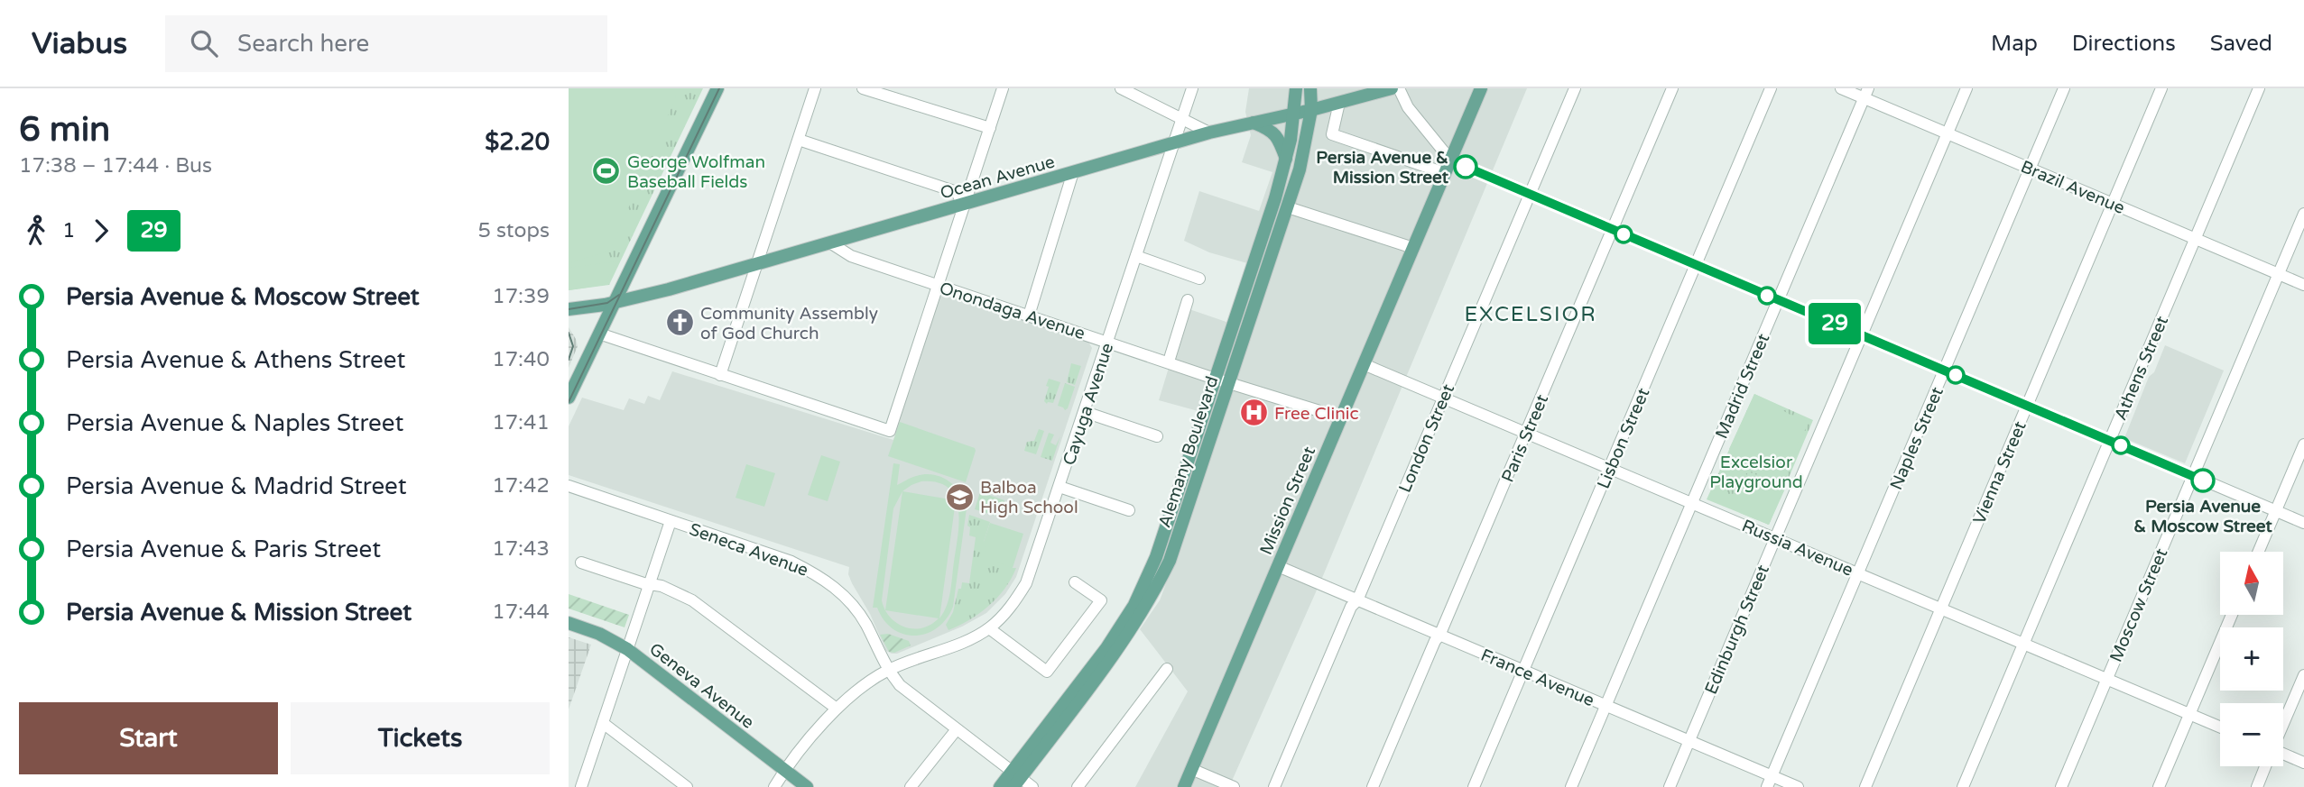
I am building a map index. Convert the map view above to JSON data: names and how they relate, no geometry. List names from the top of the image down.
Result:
{
  "streets": {
    "main road": [
      "Ocean Avenue",
      "Alemany Boulevard",
      "Mission Street",
      "Geneva Avenue"
    ],
    "street": [
      "Brazil Avenue",
      "Onondaga Avenue",
      "Athens Street",
      "Madrid Street",
      "Cayuga Avenue",
      "London Street",
      "Paris Street",
      "Lisbon Street",
      "Naples Street",
      "Vienna Street",
      "Russia Avenue",
      "Seneca Avenue",
      "Moscow Street",
      "Edinburgh Street",
      "France Avenue"
    ]
  },
  "crossings": [
    ["Ocean Avenue", "Onondaga Avenue"],
    ["Ocean Avenue", "Cayuga Avenue"],
    ["Ocean Avenue", "Alemany Boulevard"],
    ["Brazil Avenue", "Athens Street"],
    ["Brazil Avenue", "Madrid Street"],
    ["Brazil Avenue", "Naples Street"],
    ["Brazil Avenue", "Vienna Street"],
    ["Brazil Avenue", "Moscow Street"],
    ["Brazil Avenue", "Edinburgh Street"],
    ["Onondaga Avenue", "Cayuga Avenue"],
    ["Onondaga Avenue", "Alemany Boulevard"],
    ["Onondaga Avenue", "Mission Street"],
    ["Athens Street", "Russia Avenue"],
    ["Madrid Street", "Russia Avenue"],
    ["Madrid Street", "France Avenue"],
    ["Cayuga Avenue", "Seneca Avenue"],
    ["Cayuga Avenue", "Geneva Avenue"],
    ["London Street", "Russia Avenue"],
    ["London Street", "France Avenue"],
    ["Paris Street", "Russia Avenue"],
    ["Paris Street", "France Avenue"],
    ["Lisbon Street", "Russia Avenue"],
    ["Lisbon Street", "France Avenue"],
    ["Naples Street", "Russia Avenue"],
    ["Naples Street", "France Avenue"],
    ["Alemany Boulevard", "Seneca Avenue"],
    ["Vienna Street", "Russia Avenue"],
    ["Mission Street", "Russia Avenue"],
    ["Mission Street", "France Avenue"],
    ["Russia Avenue", "Moscow Street"],
    ["Russia Avenue", "Edinburgh Street"],
    ["Edinburgh Street", "France Avenue"]
  ],
  "districts": ["EXCELSIOR"],
  "parks": ["Excelsior Playground"],
  "places": {
    "other": ["Persia Avenue & Mission Street", "Persia Avenue & Moscow Street"],
    "sports": ["George Wolfman Baseball Fields"],
    "church": ["Community Assembly of God Church"],
    "hospital": ["Free Clinic"],
    "school or university": ["Balboa High School"]
  },
  "lines": ["bus line 29"],
  "north": "top",
  "page": {
    "header": "Viabus",
    "search": "Search here",
    "nav": ["Map", "Directions", "Saved"],
    "heading": ["6 min", "17:38 – 17:44 · Bus", "$2.20"],
    "on_map": "29",
    "legs": ["1", "29", "5 stops"],
    "list": [
      {
        "name": "Persia Avenue & Moscow Street",
        "value": "17:39"
      },
      {
        "name": "Persia Avenue & Athens Street",
        "value": "17:40"
      },
      {
        "name": "Persia Avenue & Naples Street",
        "value": "17:41"
      },
      {
        "name": "Persia Avenue & Madrid Street",
        "value": "17:42"
      },
      {
        "name": "Persia Avenue & Paris Street",
        "value": "17:43"
      },
      {
        "name": "Persia Avenue & Mission Street",
        "value": "17:44"
      }
    ],
    "map_buttons": ["+", "−"],
    "buttons": ["Start", "Tickets"]
  }
}
